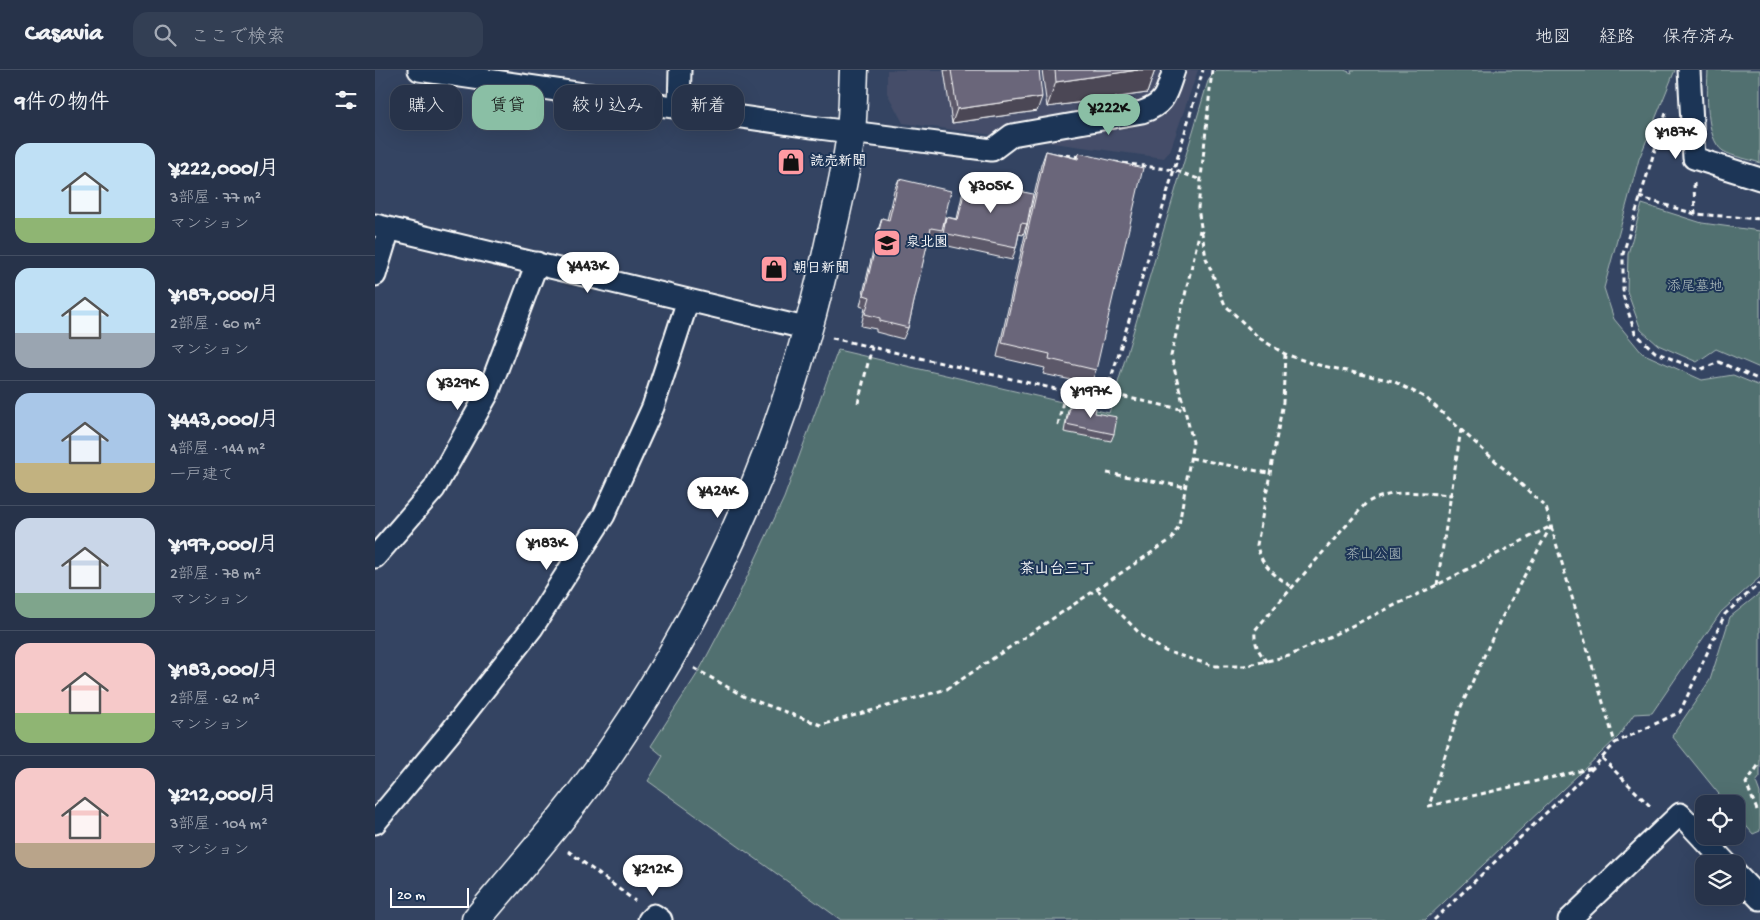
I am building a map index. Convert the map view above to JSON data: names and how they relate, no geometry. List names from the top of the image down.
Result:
{
  "districts": ["茶山台三丁"],
  "parks": ["添尾墓地", "茶山公園"],
  "places": {
    "shop": ["読売新聞", "朝日新聞"],
    "school or university": ["泉北園"]
  },
  "scale_bar": "20 m",
  "page": {
    "header": "Casavia",
    "search": "ここで検索",
    "nav": ["地図", "経路", "保存済み"],
    "heading": "9件の物件",
    "chip": [
      "購入",
      "賃貸",
      "絞り込み",
      "新着"
    ],
    "price": [
      "¥222K",
      "¥187K",
      "¥305K",
      "¥443K",
      "¥329K",
      "¥197K",
      "¥424K",
      "¥183K",
      "¥212K"
    ],
    "list": [
      {
        "name": "¥222,000/月",
        "note": "3部屋 · 77 m² · マンション"
      },
      {
        "name": "¥187,000/月",
        "note": "2部屋 · 60 m² · マンション"
      },
      {
        "name": "¥443,000/月",
        "note": "4部屋 · 144 m² · 一戸建て"
      },
      {
        "name": "¥197,000/月",
        "note": "2部屋 · 78 m² · マンション"
      },
      {
        "name": "¥183,000/月",
        "note": "2部屋 · 62 m² · マンション"
      },
      {
        "name": "¥212,000/月",
        "note": "3部屋 · 104 m² · マンション"
      }
    ],
    "scale": "20 m"
  }
}
